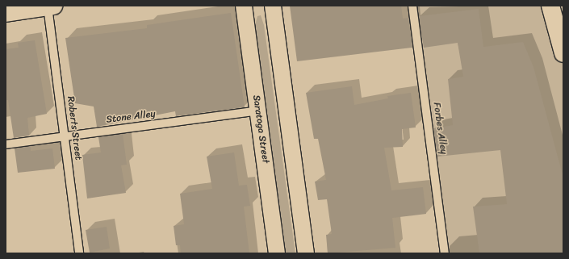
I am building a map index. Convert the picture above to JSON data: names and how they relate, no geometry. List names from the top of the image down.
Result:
{
  "streets": {
    "street": ["Saratoga Street"],
    "lane": ["Stone Alley", "Roberts Street", "Forbes Alley"]
  },
  "crossings": [
    ["Stone Alley", "Roberts Street"],
    ["Stone Alley", "Saratoga Street"]
  ]
}
